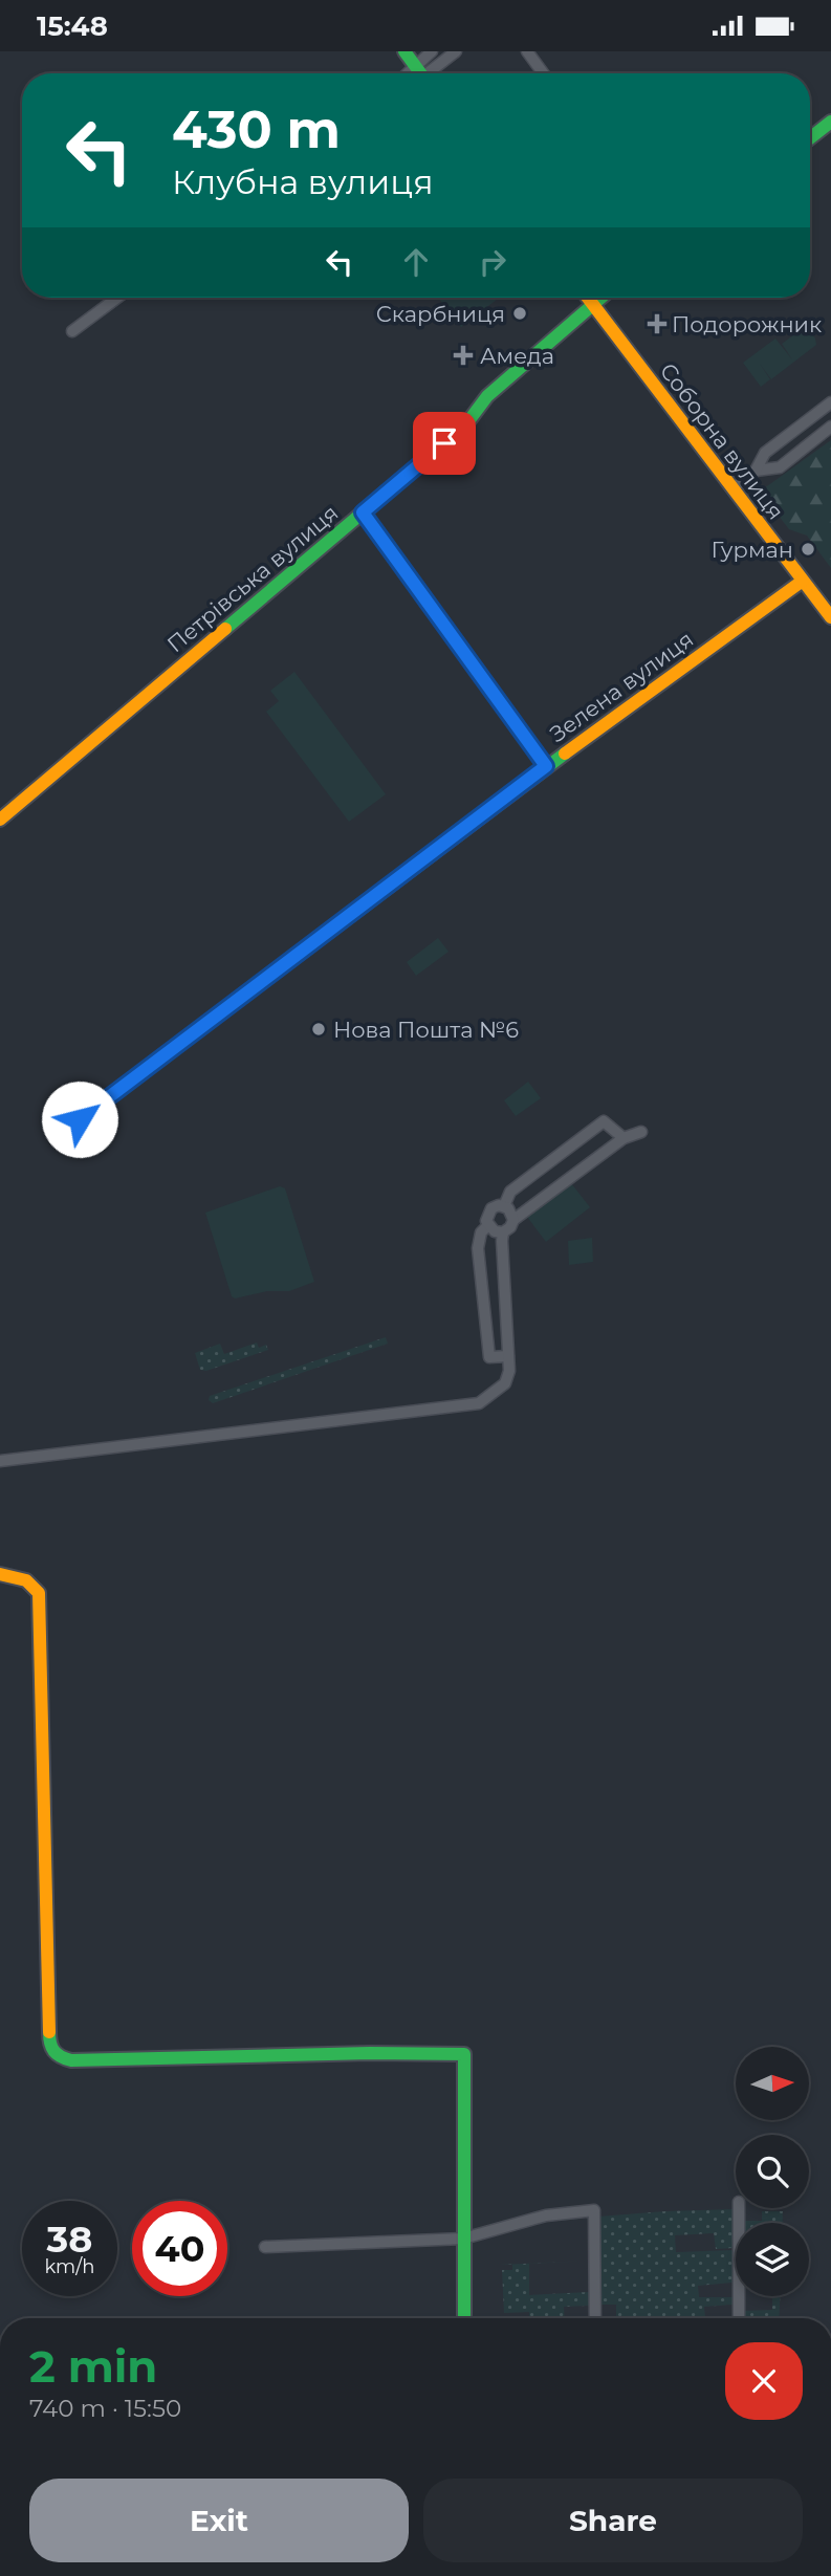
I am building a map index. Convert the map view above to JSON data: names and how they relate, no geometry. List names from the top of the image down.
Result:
{
  "streets": {
    "street": ["Соборна вулиця", "Петрівська вулиця", "Зелена вулиця"]
  },
  "crossings": [
    ["Соборна вулиця", "Петрівська вулиця"],
    ["Соборна вулиця", "Зелена вулиця"]
  ],
  "places": {
    "other": ["Скарбниця", "Гурман", "Нова Пошта №6"],
    "health": ["Подорожник", "Амеда"]
  },
  "north": "right",
  "page": {
    "status": "15:48",
    "turn": ["430 m", "Клубна вулиця"],
    "speed": "38 km/h",
    "limit": "40",
    "heading": ["2 min", "740 m · 15:50"],
    "buttons": ["Exit", "Share"]
  }
}
